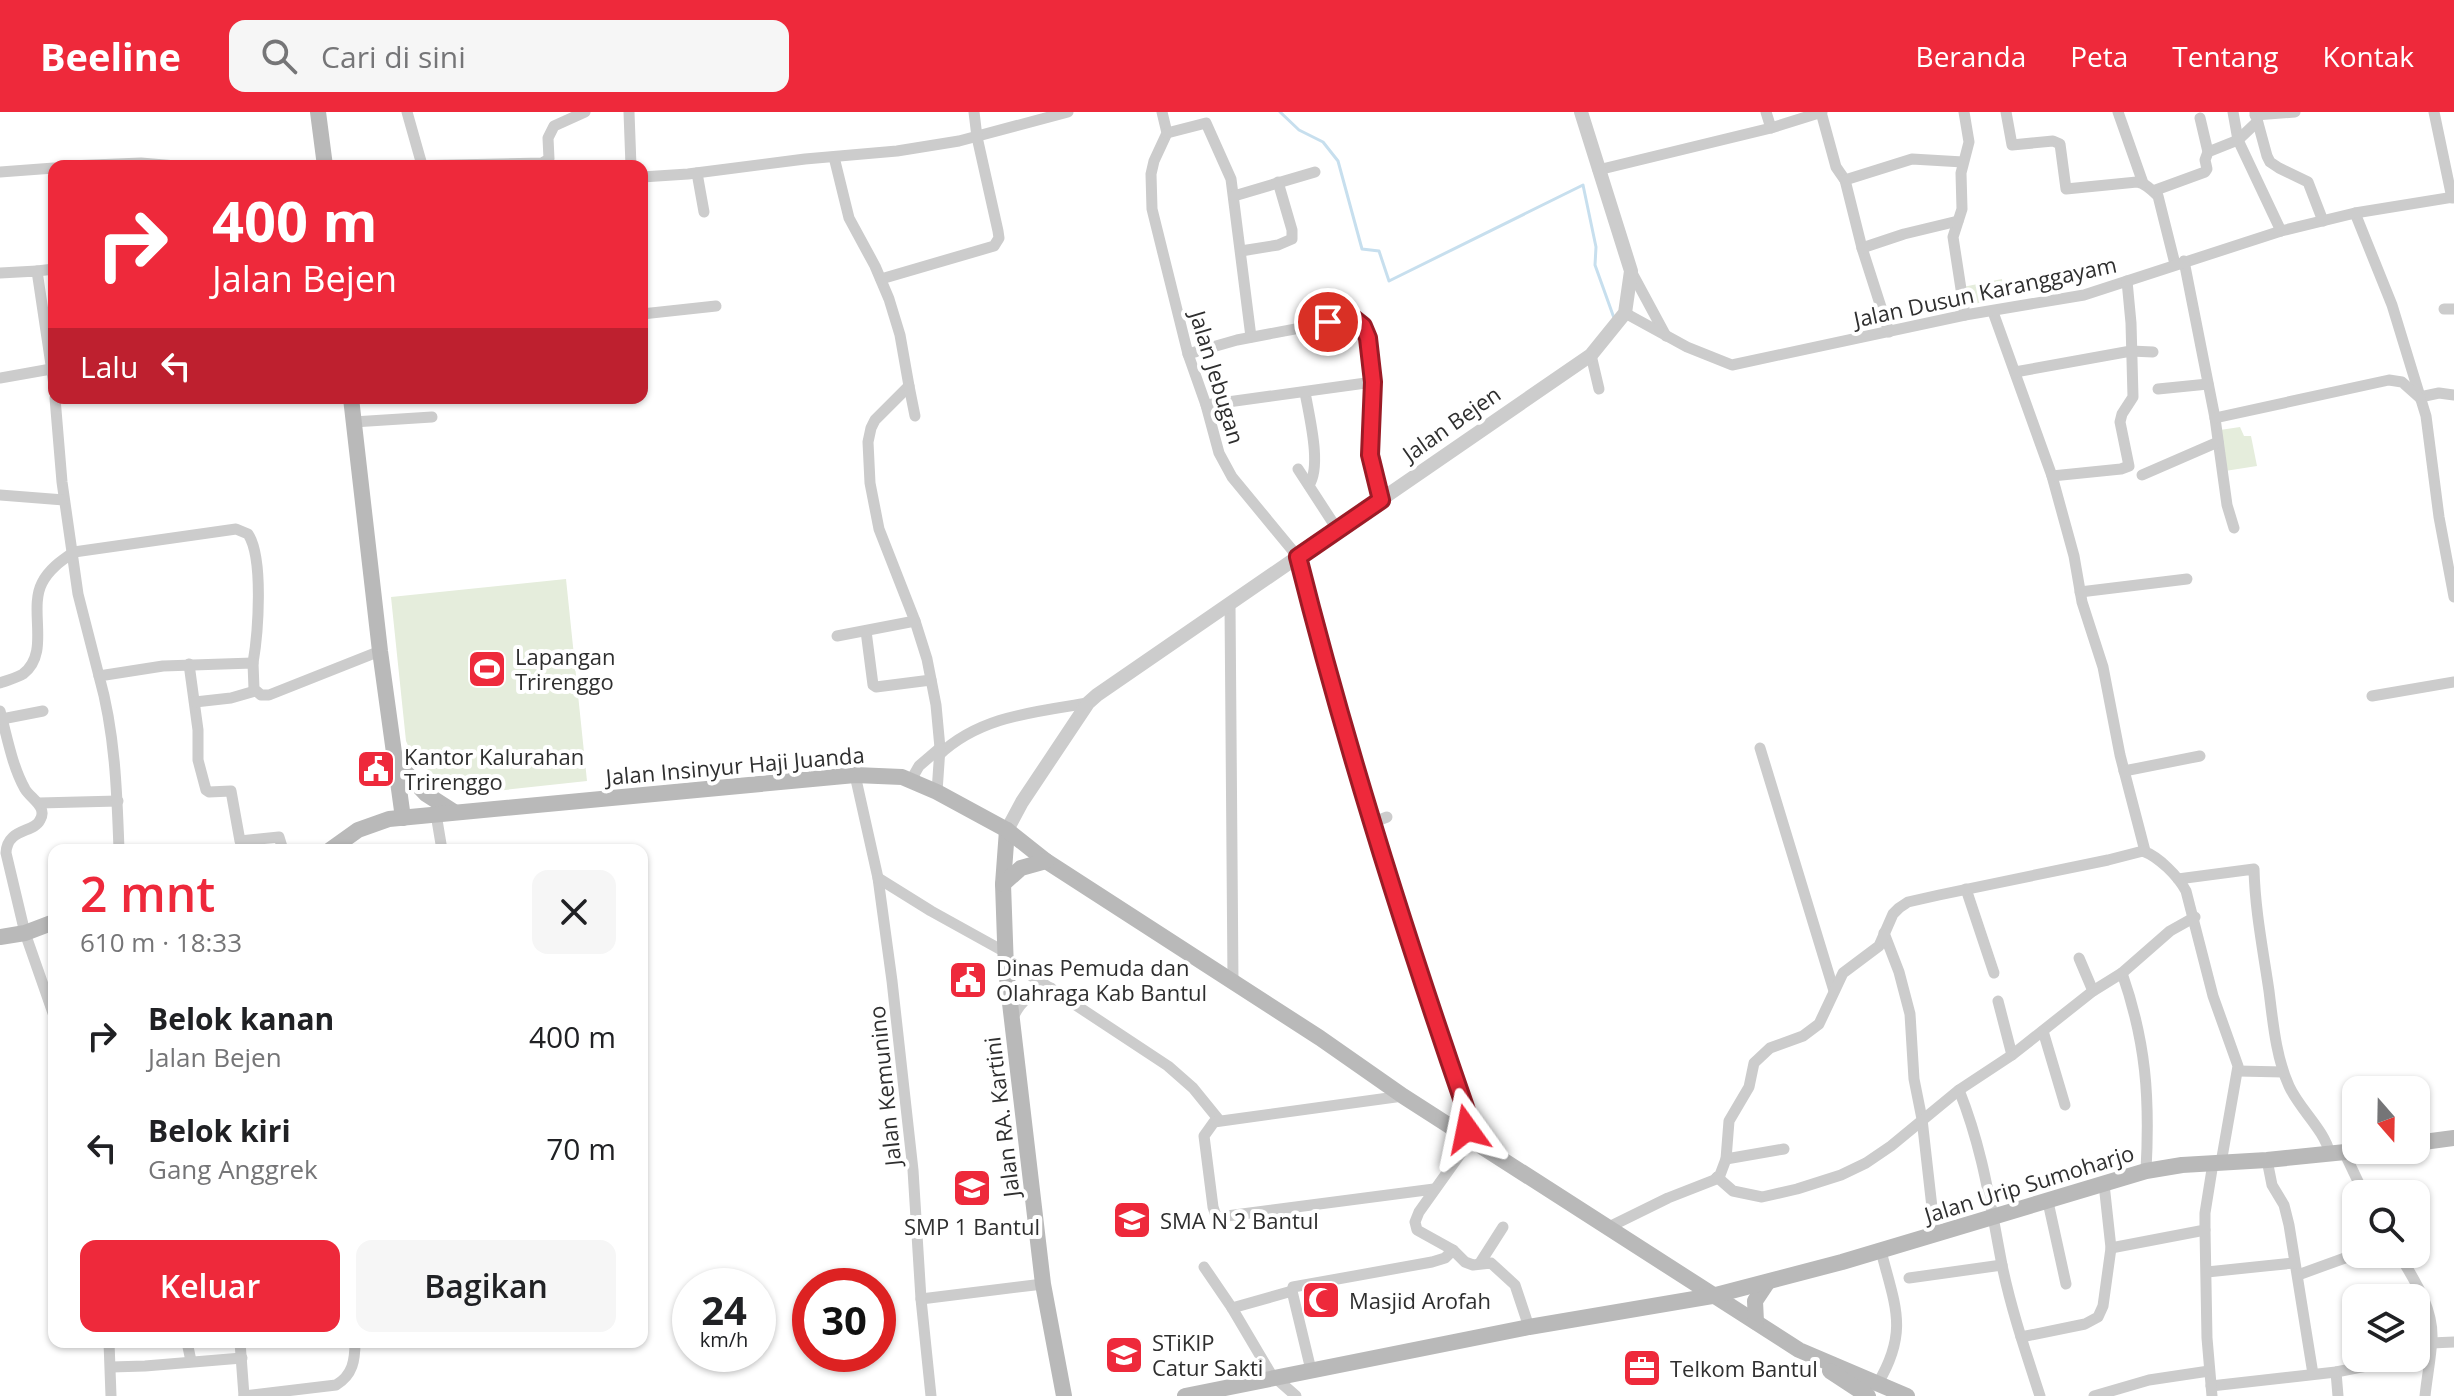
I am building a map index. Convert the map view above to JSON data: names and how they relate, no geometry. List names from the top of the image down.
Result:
{
  "streets": {
    "main road": ["Jalan Insinyur Haji Juanda", "Jalan RA. Kartini", "Jalan Urip Sumoharjo"],
    "street": [
      "Jalan Dusun Karanggayam",
      "Jalan Jebugan",
      "Jalan Bejen",
      "Jalan Kemunino"
    ]
  },
  "crossings": [
    ["Jalan Dusun Karanggayam", "Jalan Bejen"],
    ["Jalan Jebugan", "Jalan Bejen"],
    ["Jalan Jebugan", "Jalan Insinyur Haji Juanda"],
    ["Jalan Bejen", "Jalan Insinyur Haji Juanda"],
    ["Jalan Bejen", "Jalan RA. Kartini"],
    ["Jalan Insinyur Haji Juanda", "Jalan Kemunino"],
    ["Jalan Insinyur Haji Juanda", "Jalan RA. Kartini"],
    ["Jalan Insinyur Haji Juanda", "Jalan Urip Sumoharjo"]
  ],
  "places": {
    "sports": ["Lapangan Trirenggo"],
    "public building": ["Kantor Kalurahan Trirenggo", "Dinas Pemuda dan Olahraga Kab Bantul"],
    "school or university": ["SMP 1 Bantul", "SMA N 2 Bantul", "STiKIP Catur Sakti"],
    "mosque": ["Masjid Arofah"],
    "office": ["Telkom Bantul"]
  },
  "north": "bottom",
  "page": {
    "header": "Beeline",
    "search": "Cari di sini",
    "nav": [
      "Beranda",
      "Peta",
      "Tentang",
      "Kontak"
    ],
    "turn": ["400 m", "Jalan Bejen"],
    "then": "Lalu",
    "heading": ["2 mnt", "610 m · 18:33"],
    "list": [
      {
        "name": "Belok kanan",
        "note": "Jalan Bejen",
        "value": "400 m"
      },
      {
        "name": "Belok kiri",
        "note": "Gang Anggrek",
        "value": "70 m"
      }
    ],
    "buttons": ["Keluar", "Bagikan"],
    "speed": "24 km/h",
    "limit": "30"
  }
}
